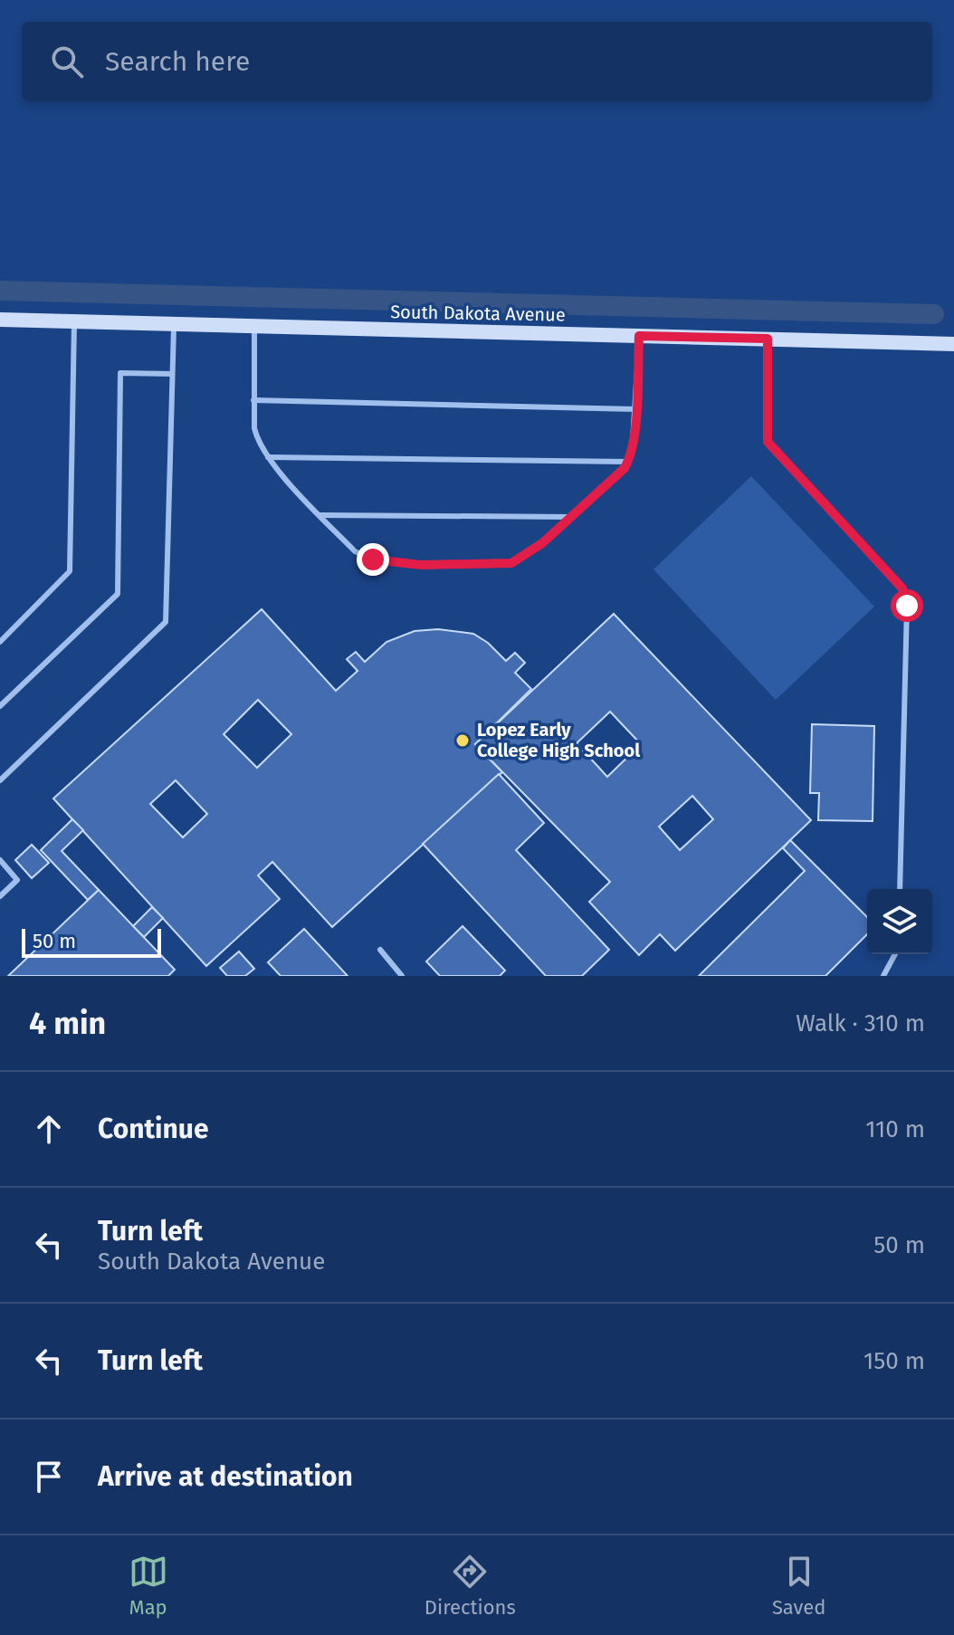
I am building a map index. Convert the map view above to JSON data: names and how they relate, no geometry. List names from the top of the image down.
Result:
{
  "streets": {
    "street": ["South Dakota Avenue"]
  },
  "places": ["Lopez Early College High School"],
  "scale_bar": "50 m",
  "page": {
    "search": "Search here",
    "scale": "50 m",
    "heading": ["4 min", "Walk · 310 m"],
    "list": [
      ["Continue", "110 m"],
      ["Turn left", "South Dakota Avenue", "50 m"],
      ["Turn left", "150 m"],
      "Arrive at destination"
    ],
    "nav": ["Map", "Directions", "Saved"]
  }
}
